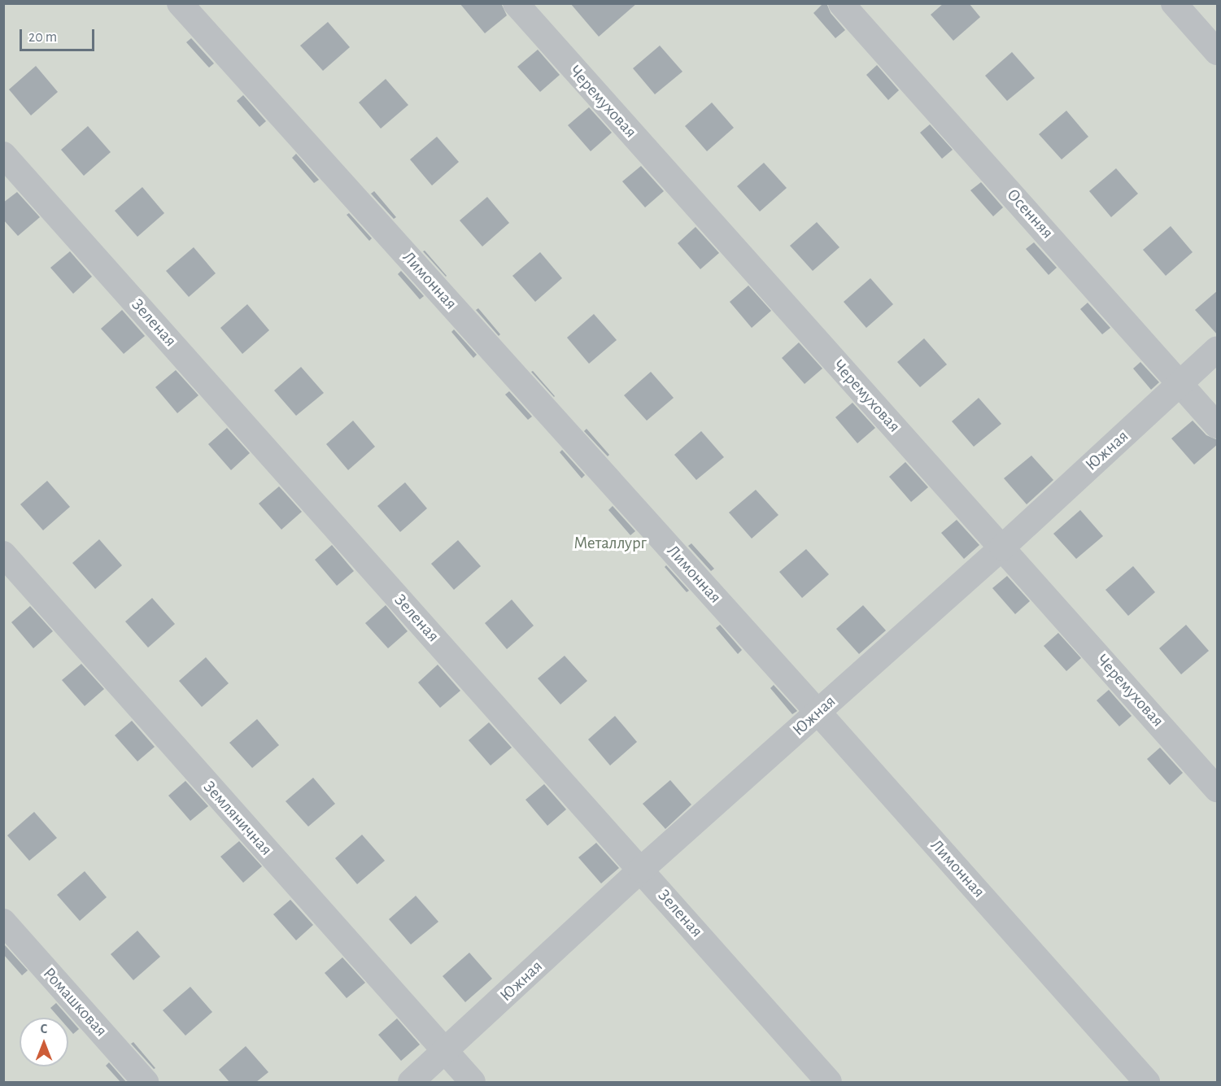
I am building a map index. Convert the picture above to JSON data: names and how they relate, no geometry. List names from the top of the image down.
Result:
{
  "streets": {
    "street": [
      "Черемуховая",
      "Осенняя",
      "Лимонная",
      "Зеленая",
      "Южная",
      "Земляничная",
      "Ромашковая"
    ]
  },
  "crossings": [
    ["Черемуховая", "Южная"],
    ["Осенняя", "Южная"],
    ["Лимонная", "Южная"],
    ["Зеленая", "Южная"],
    ["Южная", "Земляничная"]
  ],
  "parks": ["Металлург"],
  "scale_bar": "20 m",
  "north": "top"
}
